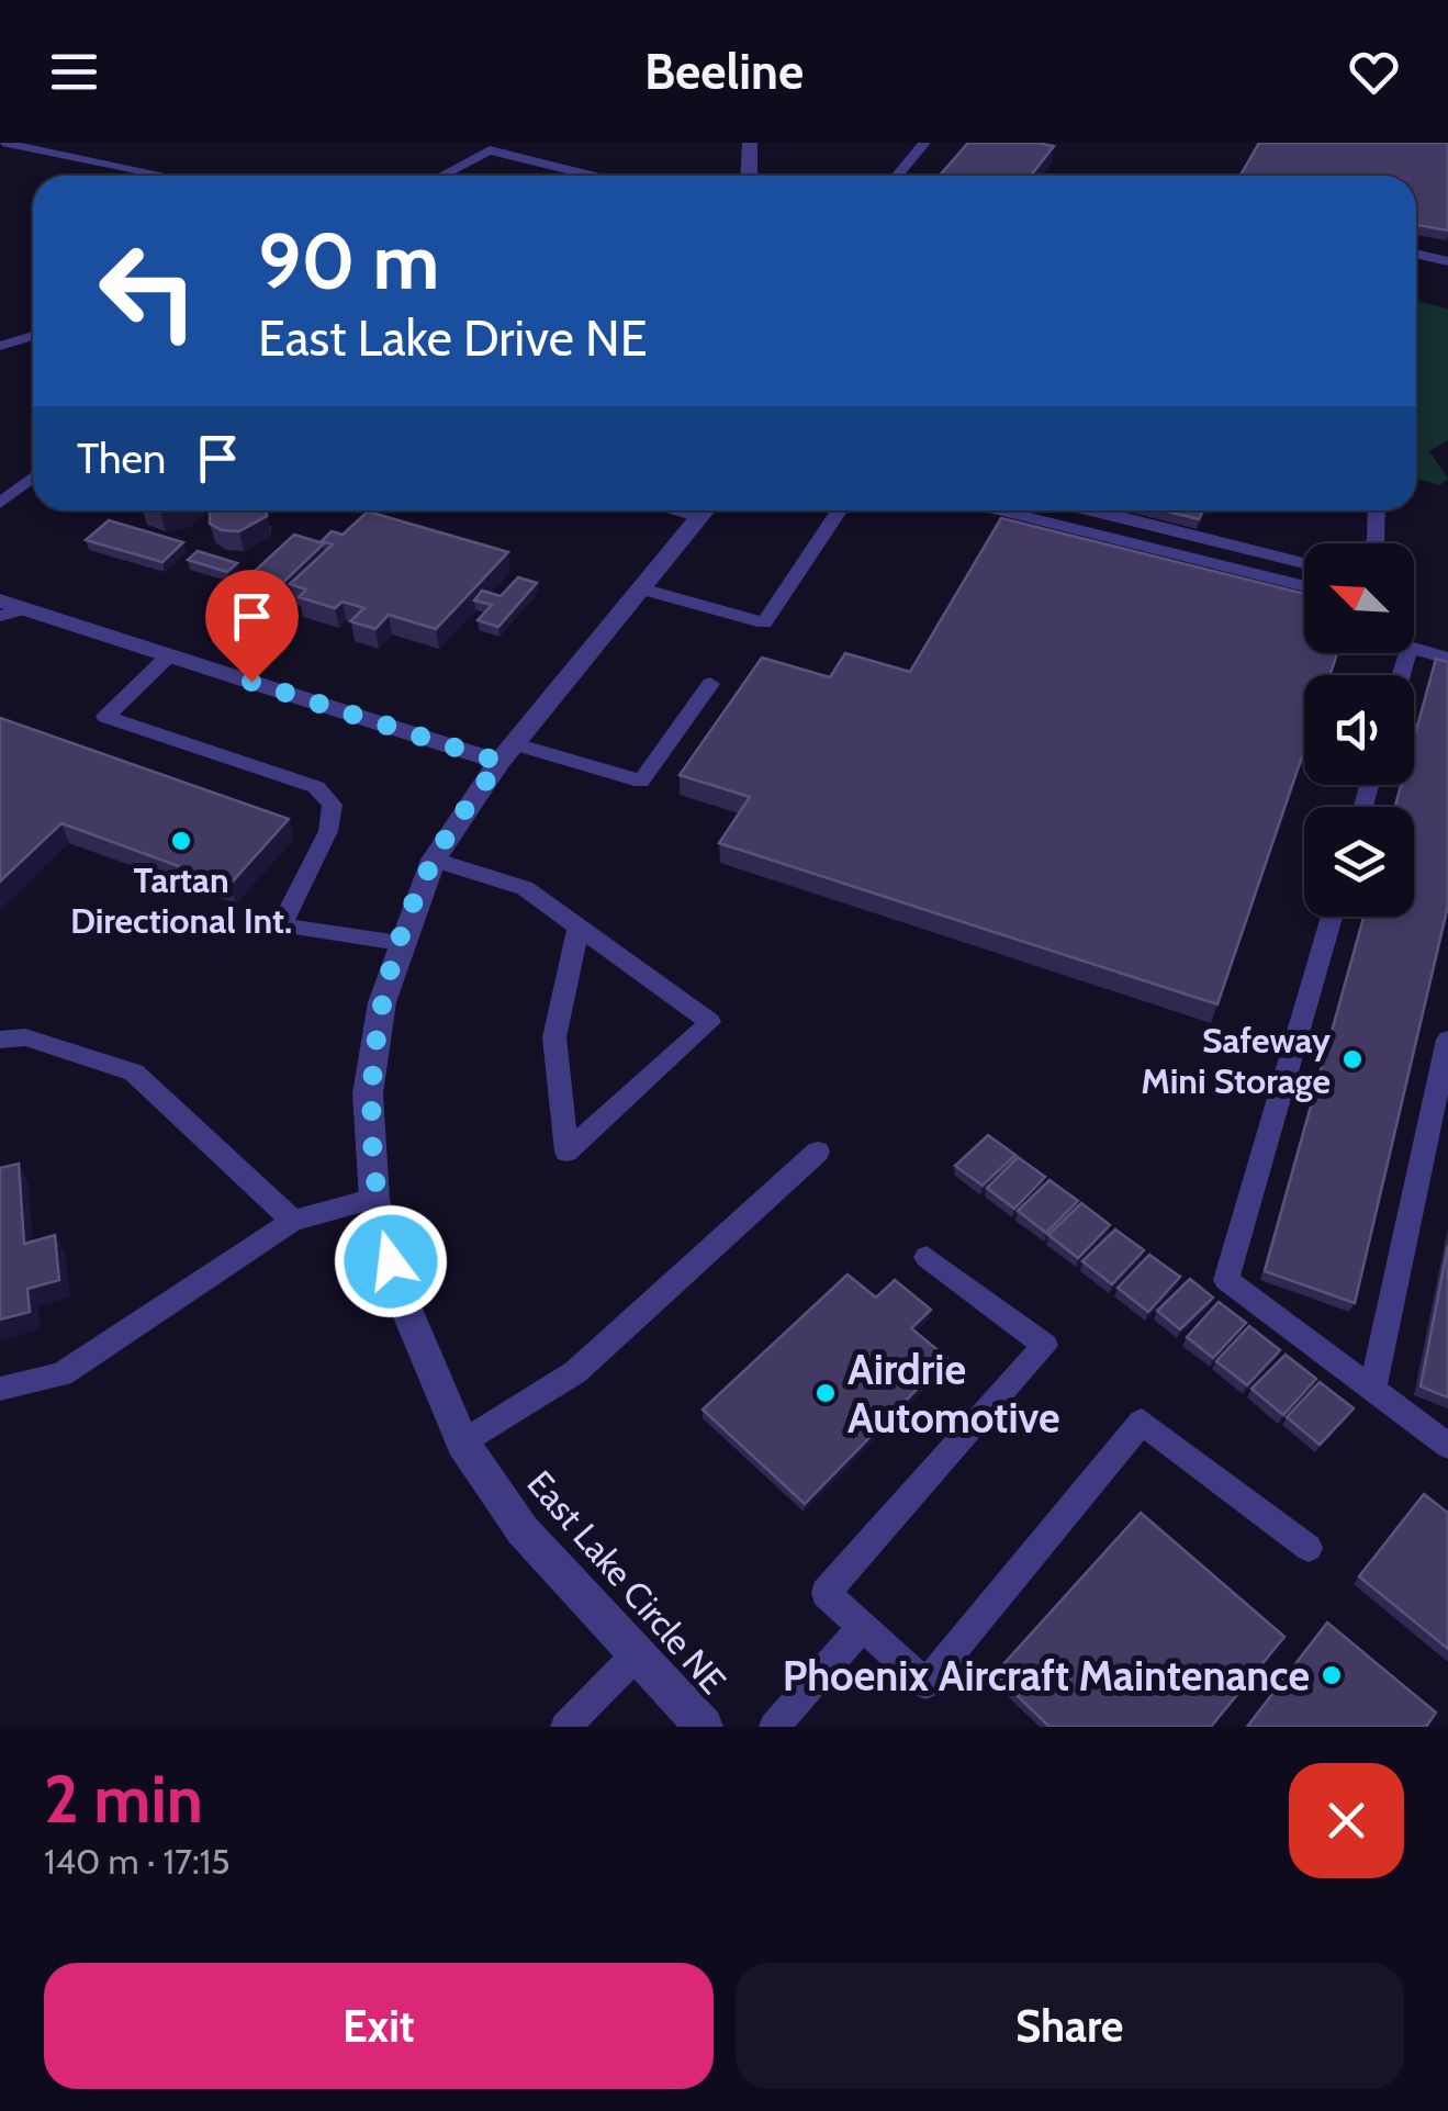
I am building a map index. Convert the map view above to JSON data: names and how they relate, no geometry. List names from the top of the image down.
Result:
{
  "streets": {
    "street": ["East Lake Circle NE"]
  },
  "places": [
    "Tartan Directional Int.",
    "Safeway Mini Storage",
    "Airdrie Automotive",
    "Phoenix Aircraft Maintenance"
  ],
  "north": "top left",
  "page": {
    "header": "Beeline",
    "turn": ["90 m", "East Lake Drive NE"],
    "then": "Then",
    "heading": ["2 min", "140 m · 17:15"],
    "buttons": ["Exit", "Share"]
  }
}
